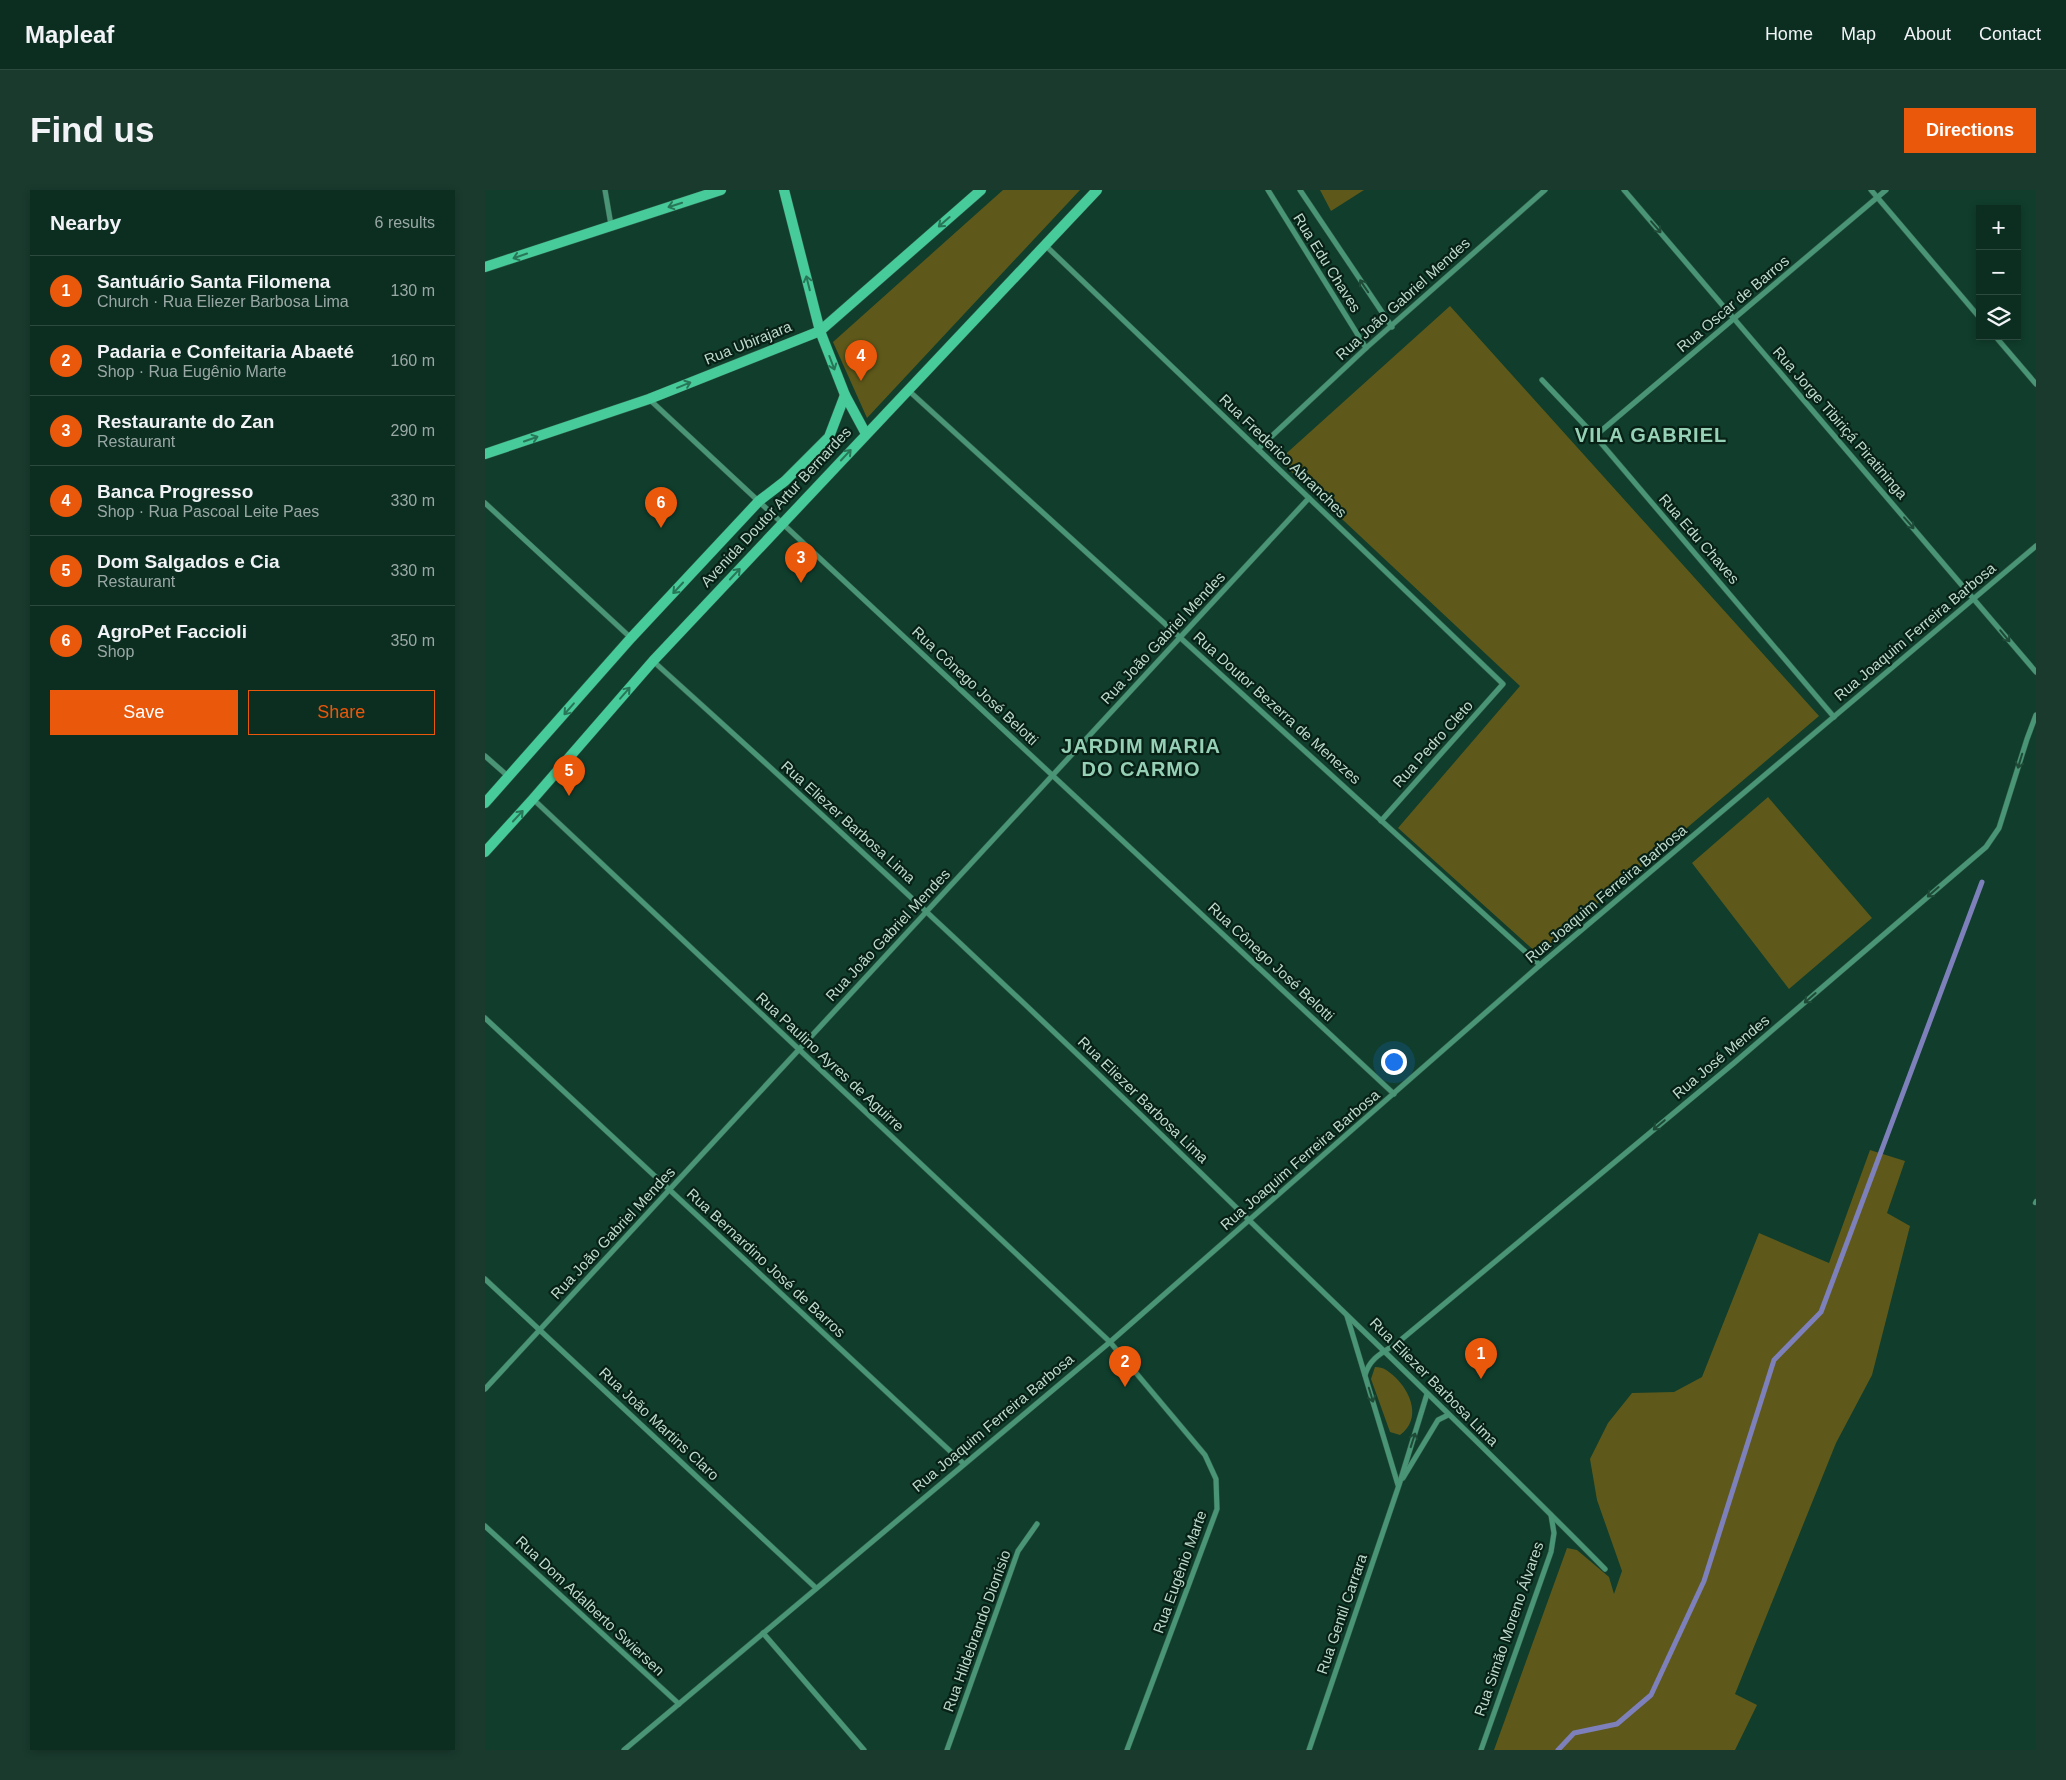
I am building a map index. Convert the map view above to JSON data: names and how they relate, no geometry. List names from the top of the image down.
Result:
{
  "streets": {
    "main road": ["Rua Ubirajara", "Avenida Doutor Artur Bernardes"],
    "street": [
      "Rua Edu Chaves",
      "Rua João Gabriel Mendes",
      "Rua Oscar de Barros",
      "Rua Jorge Tibiriçá Piratininga",
      "Rua Frederico Abranches",
      "Rua Joaquim Ferreira Barbosa",
      "Rua Cônego José Belotti",
      "Rua Doutor Bezerra de Menezes",
      "Rua Pedro Cleto",
      "Rua Eliezer Barbosa Lima",
      "Rua José Mendes",
      "Rua Paulino Ayres de Aguirre",
      "Rua Bernardino José de Barros",
      "Rua João Martins Claro",
      "Rua Eugênio Marte",
      "Rua Dom Adalberto Swiersen",
      "Rua Gentil Carrara",
      "Rua Simão Moreno Álvares",
      "Rua Hildebrando Dionísio"
    ]
  },
  "crossings": [
    ["Rua Edu Chaves", "Rua João Gabriel Mendes"],
    ["Rua Edu Chaves", "Rua Oscar de Barros"],
    ["Rua Edu Chaves", "Rua Joaquim Ferreira Barbosa"],
    ["Rua João Gabriel Mendes", "Rua Frederico Abranches"],
    ["Rua João Gabriel Mendes", "Rua Cônego José Belotti"],
    ["Rua João Gabriel Mendes", "Rua Doutor Bezerra de Menezes"],
    ["Rua João Gabriel Mendes", "Rua Eliezer Barbosa Lima"],
    ["Rua João Gabriel Mendes", "Rua Paulino Ayres de Aguirre"],
    ["Rua João Gabriel Mendes", "Rua Bernardino José de Barros"],
    ["Rua João Gabriel Mendes", "Rua João Martins Claro"],
    ["Rua Oscar de Barros", "Rua Jorge Tibiriçá Piratininga"],
    ["Rua Ubirajara", "Rua Cônego José Belotti"],
    ["Rua Jorge Tibiriçá Piratininga", "Rua Joaquim Ferreira Barbosa"],
    ["Rua Frederico Abranches", "Avenida Doutor Artur Bernardes"],
    ["Rua Frederico Abranches", "Rua Pedro Cleto"],
    ["Avenida Doutor Artur Bernardes", "Rua Cônego José Belotti"],
    ["Avenida Doutor Artur Bernardes", "Rua Doutor Bezerra de Menezes"],
    ["Avenida Doutor Artur Bernardes", "Rua Eliezer Barbosa Lima"],
    ["Avenida Doutor Artur Bernardes", "Rua Paulino Ayres de Aguirre"],
    ["Rua Joaquim Ferreira Barbosa", "Rua Cônego José Belotti"],
    ["Rua Joaquim Ferreira Barbosa", "Rua Doutor Bezerra de Menezes"],
    ["Rua Joaquim Ferreira Barbosa", "Rua Eliezer Barbosa Lima"],
    ["Rua Joaquim Ferreira Barbosa", "Rua Paulino Ayres de Aguirre"],
    ["Rua Joaquim Ferreira Barbosa", "Rua Bernardino José de Barros"],
    ["Rua Joaquim Ferreira Barbosa", "Rua João Martins Claro"],
    ["Rua Joaquim Ferreira Barbosa", "Rua Eugênio Marte"],
    ["Rua Joaquim Ferreira Barbosa", "Rua Dom Adalberto Swiersen"],
    ["Rua Doutor Bezerra de Menezes", "Rua Pedro Cleto"],
    ["Rua Eliezer Barbosa Lima", "Rua José Mendes"],
    ["Rua Eliezer Barbosa Lima", "Rua Gentil Carrara"],
    ["Rua Eliezer Barbosa Lima", "Rua Simão Moreno Álvares"],
    ["Rua Paulino Ayres de Aguirre", "Rua Eugênio Marte"]
  ],
  "one_way": ["Rua Jorge Tibiriçá Piratininga", "Rua José Mendes"],
  "districts": ["VILA GABRIEL", "JARDIM MARIA DO CARMO"],
  "page": {
    "header": "Mapleaf",
    "nav": [
      "Home",
      "Map",
      "About",
      "Contact"
    ],
    "buttons": [
      "Directions",
      ["Save", "Share"]
    ],
    "title": "Find us",
    "heading": ["Nearby", "6 results"],
    "map_buttons": ["+", "−"],
    "list": [
      {
        "mark": "1",
        "name": "Santuário Santa Filomena",
        "note": "Church · Rua Eliezer Barbosa Lima",
        "value": "130 m"
      },
      {
        "mark": "2",
        "name": "Padaria e Confeitaria Abaeté",
        "note": "Shop · Rua Eugênio Marte",
        "value": "160 m"
      },
      {
        "mark": "3",
        "name": "Restaurante do Zan",
        "note": "Restaurant",
        "value": "290 m"
      },
      {
        "mark": "4",
        "name": "Banca Progresso",
        "note": "Shop · Rua Pascoal Leite Paes",
        "value": "330 m"
      },
      {
        "mark": "5",
        "name": "Dom Salgados e Cia",
        "note": "Restaurant",
        "value": "330 m"
      },
      {
        "mark": "6",
        "name": "AgroPet Faccioli",
        "note": "Shop",
        "value": "350 m"
      }
    ],
    "pins": [
      "4",
      "6",
      "3",
      "5",
      "1",
      "2"
    ]
  }
}
